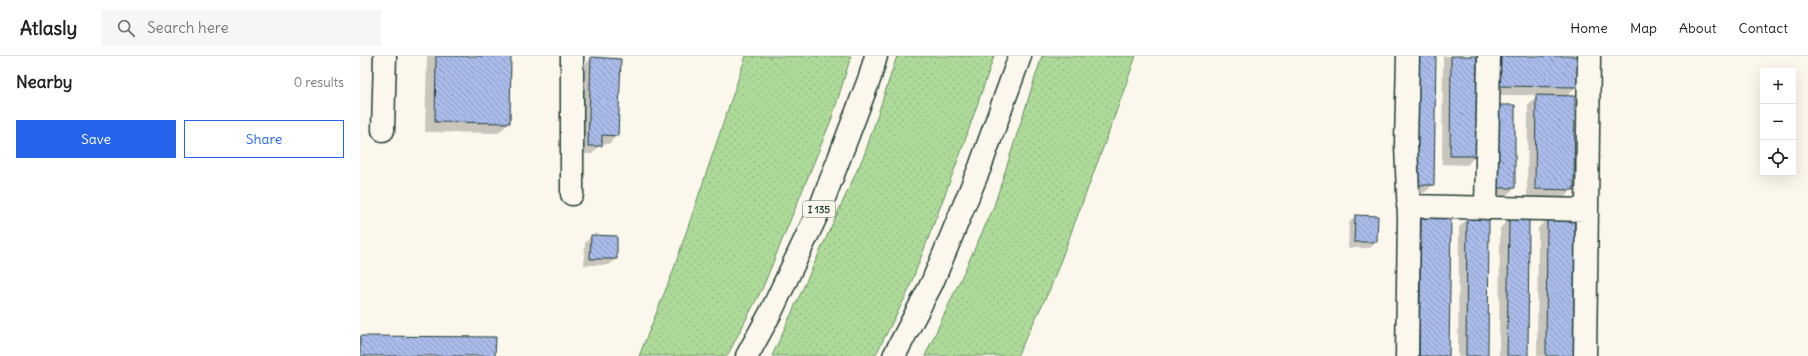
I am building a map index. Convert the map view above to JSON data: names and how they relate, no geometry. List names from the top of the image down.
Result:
{
  "streets": {
    "main road": ["I 135"]
  },
  "page": {
    "header": "Atlasly",
    "search": "Search here",
    "nav": [
      "Home",
      "Map",
      "About",
      "Contact"
    ],
    "heading": ["Nearby", "0 results"],
    "map_buttons": ["+", "−"],
    "buttons": ["Save", "Share"]
  }
}
